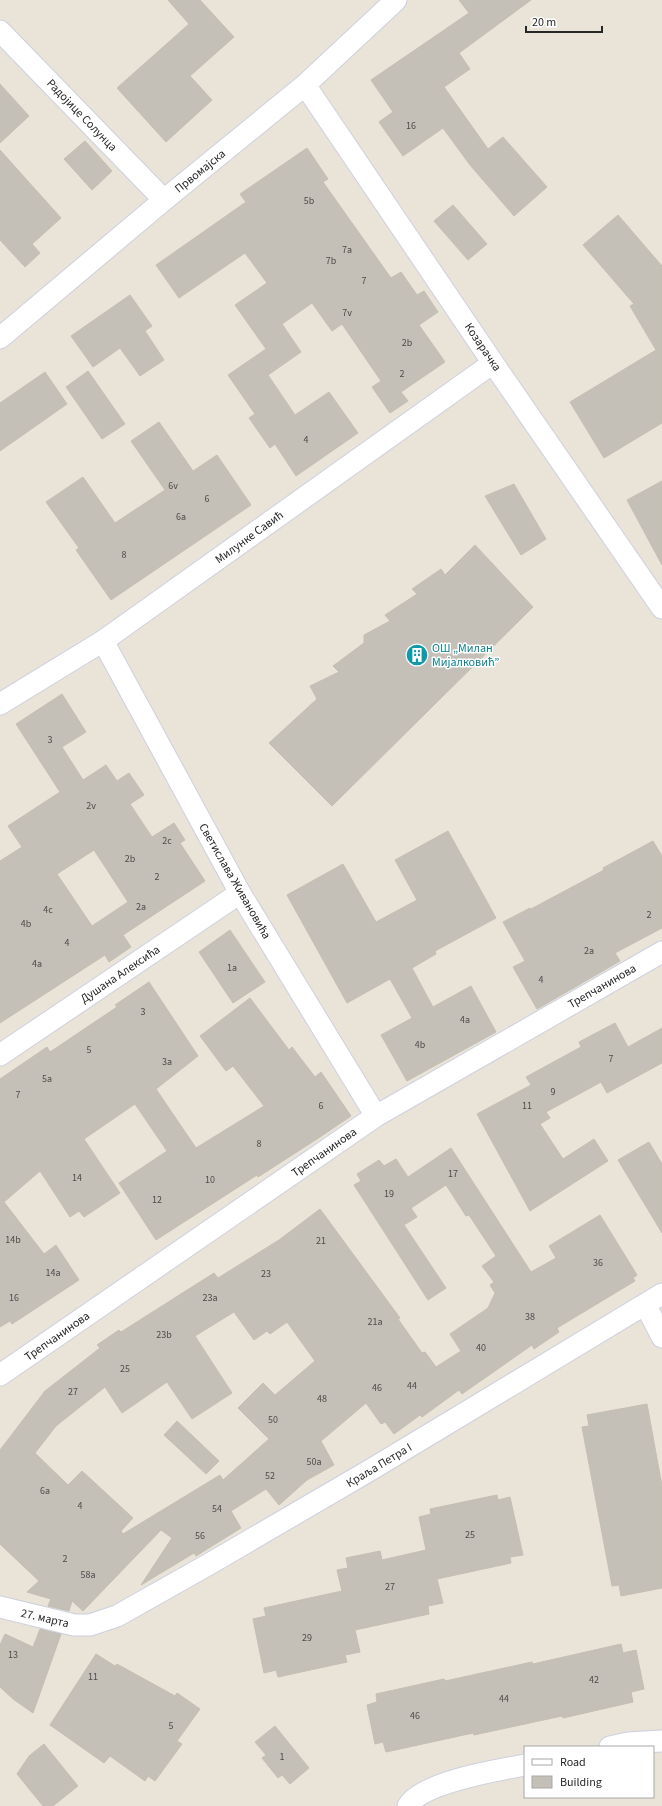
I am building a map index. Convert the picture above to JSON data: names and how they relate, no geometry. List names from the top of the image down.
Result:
{
  "streets": {
    "street": [
      "Радојице Солунца",
      "Првомајска",
      "Козарачка",
      "Милунке Савић",
      "Светислава Живановића",
      "Душана Алексића",
      "Трепчанинова",
      "Краља Петра I",
      "27. марта"
    ]
  },
  "crossings": [
    ["Радојице Солунца", "Првомајска"],
    ["Првомајска", "Козарачка"],
    ["Козарачка", "Милунке Савић"],
    ["Милунке Савић", "Светислава Живановића"],
    ["Светислава Живановића", "Душана Алексића"],
    ["Светислава Живановића", "Трепчанинова"],
    ["Краља Петра I", "27. марта"]
  ],
  "places": {
    "building": ["ОШ „Милан Мијалковић”"]
  },
  "house_numbers": [
    "16",
    "5b",
    "7a",
    "7b",
    "7",
    "7v",
    "2b",
    "2",
    "4",
    "6v",
    "6",
    "6a",
    "8",
    "3",
    "2v",
    "2c",
    "2b",
    "2",
    "2a",
    "4c",
    "2",
    "4b",
    "4",
    "2a",
    "4a",
    "1a",
    "4",
    "3",
    "4a",
    "4b",
    "5",
    "7",
    "3a",
    "5a",
    "9",
    "7",
    "6",
    "11",
    "8",
    "17",
    "14",
    "10",
    "19",
    "12",
    "14b",
    "21",
    "36",
    "14a",
    "23",
    "16",
    "23a",
    "38",
    "21a",
    "23b",
    "40",
    "25",
    "44",
    "46",
    "27",
    "48",
    "50",
    "50a",
    "52",
    "6a",
    "4",
    "54",
    "25",
    "56",
    "2",
    "58a",
    "27",
    "29",
    "13",
    "11",
    "42",
    "44",
    "46",
    "5",
    "1"
  ],
  "legend": ["Road", "Building"],
  "scale_bar": "20 m"
}
